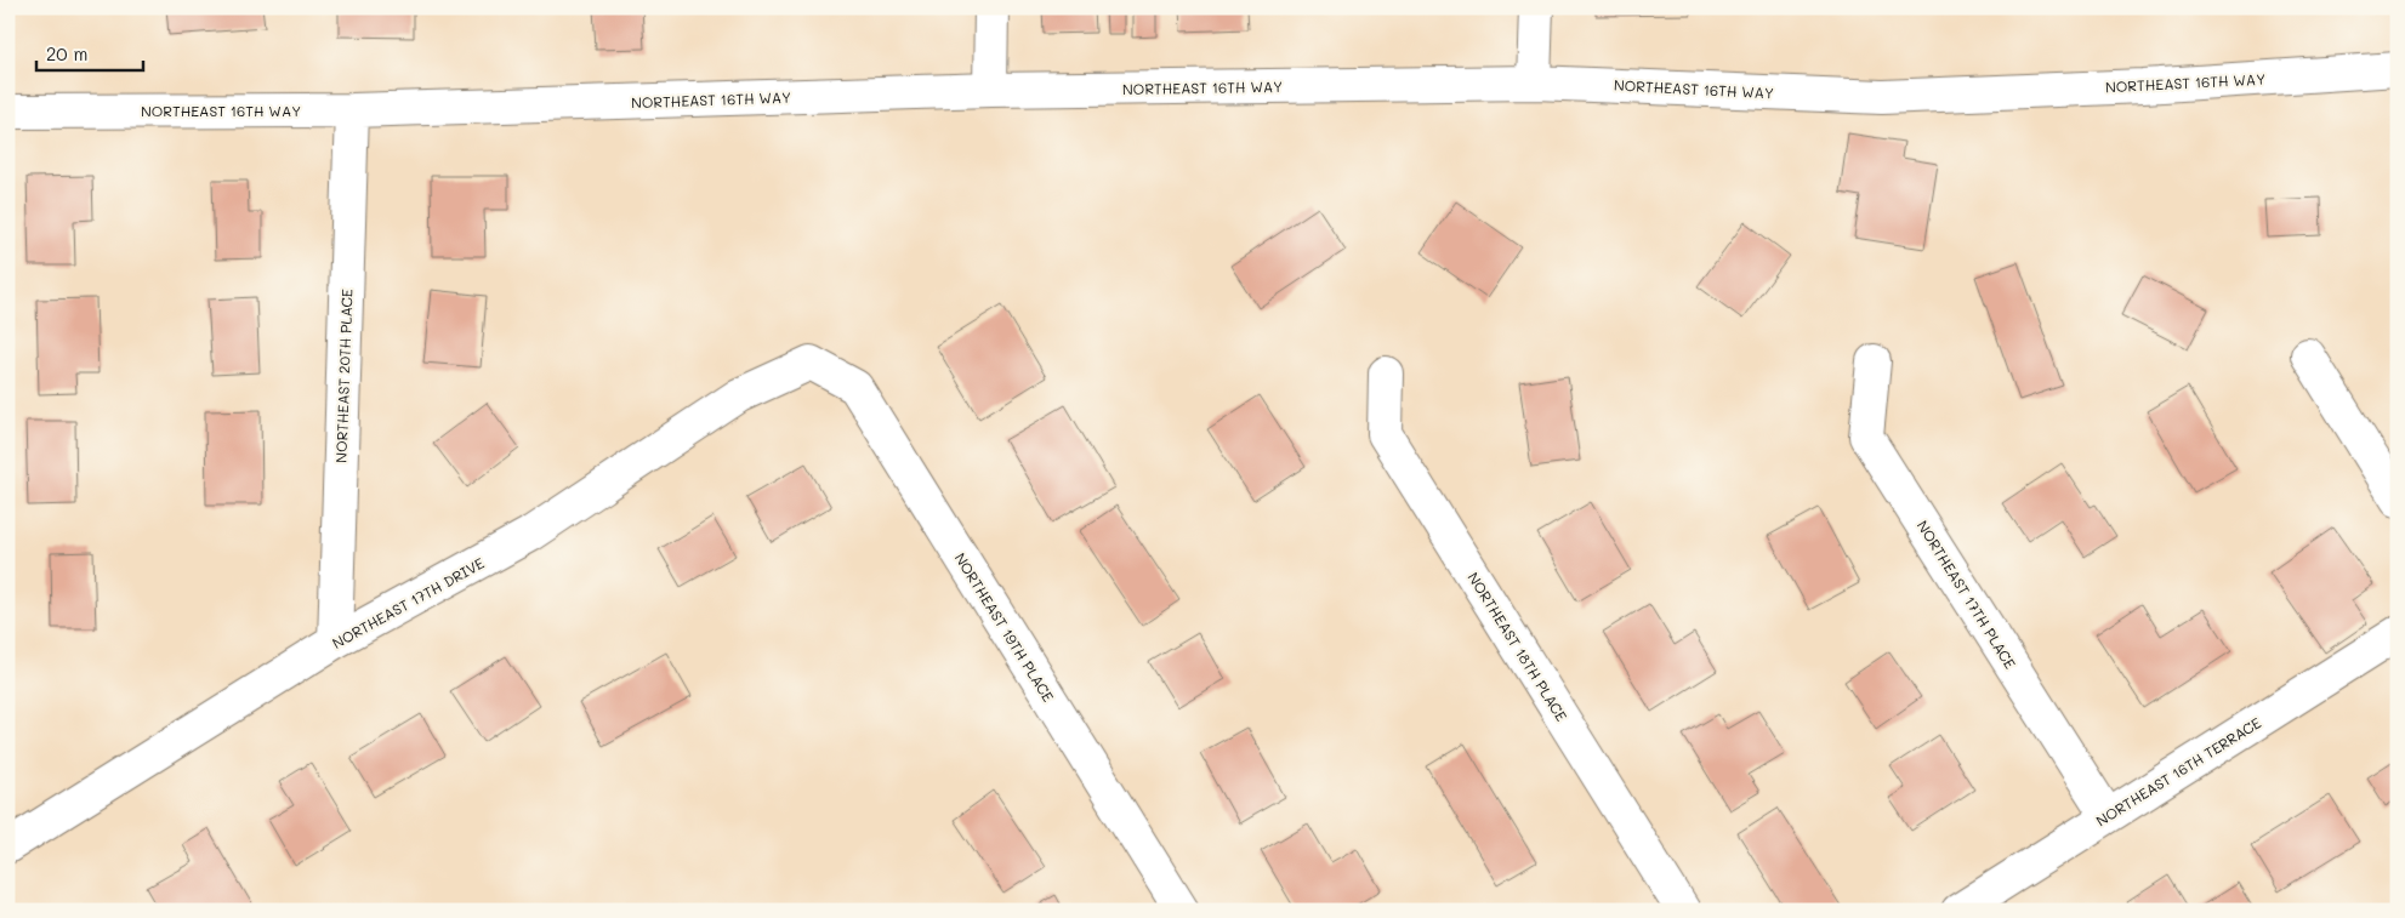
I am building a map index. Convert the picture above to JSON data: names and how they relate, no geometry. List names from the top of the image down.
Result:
{
  "streets": {
    "street": [
      "NORTHEAST 16TH WAY",
      "NORTHEAST 20TH PLACE",
      "NORTHEAST 17TH PLACE",
      "NORTHEAST 17TH DRIVE",
      "NORTHEAST 19TH PLACE",
      "NORTHEAST 18TH PLACE",
      "NORTHEAST 16TH TERRACE"
    ]
  },
  "crossings": [
    ["NORTHEAST 16TH WAY", "NORTHEAST 20TH PLACE"],
    ["NORTHEAST 20TH PLACE", "NORTHEAST 17TH DRIVE"],
    ["NORTHEAST 17TH PLACE", "NORTHEAST 16TH TERRACE"],
    ["NORTHEAST 17TH DRIVE", "NORTHEAST 19TH PLACE"]
  ],
  "scale_bar": "20 m"
}
